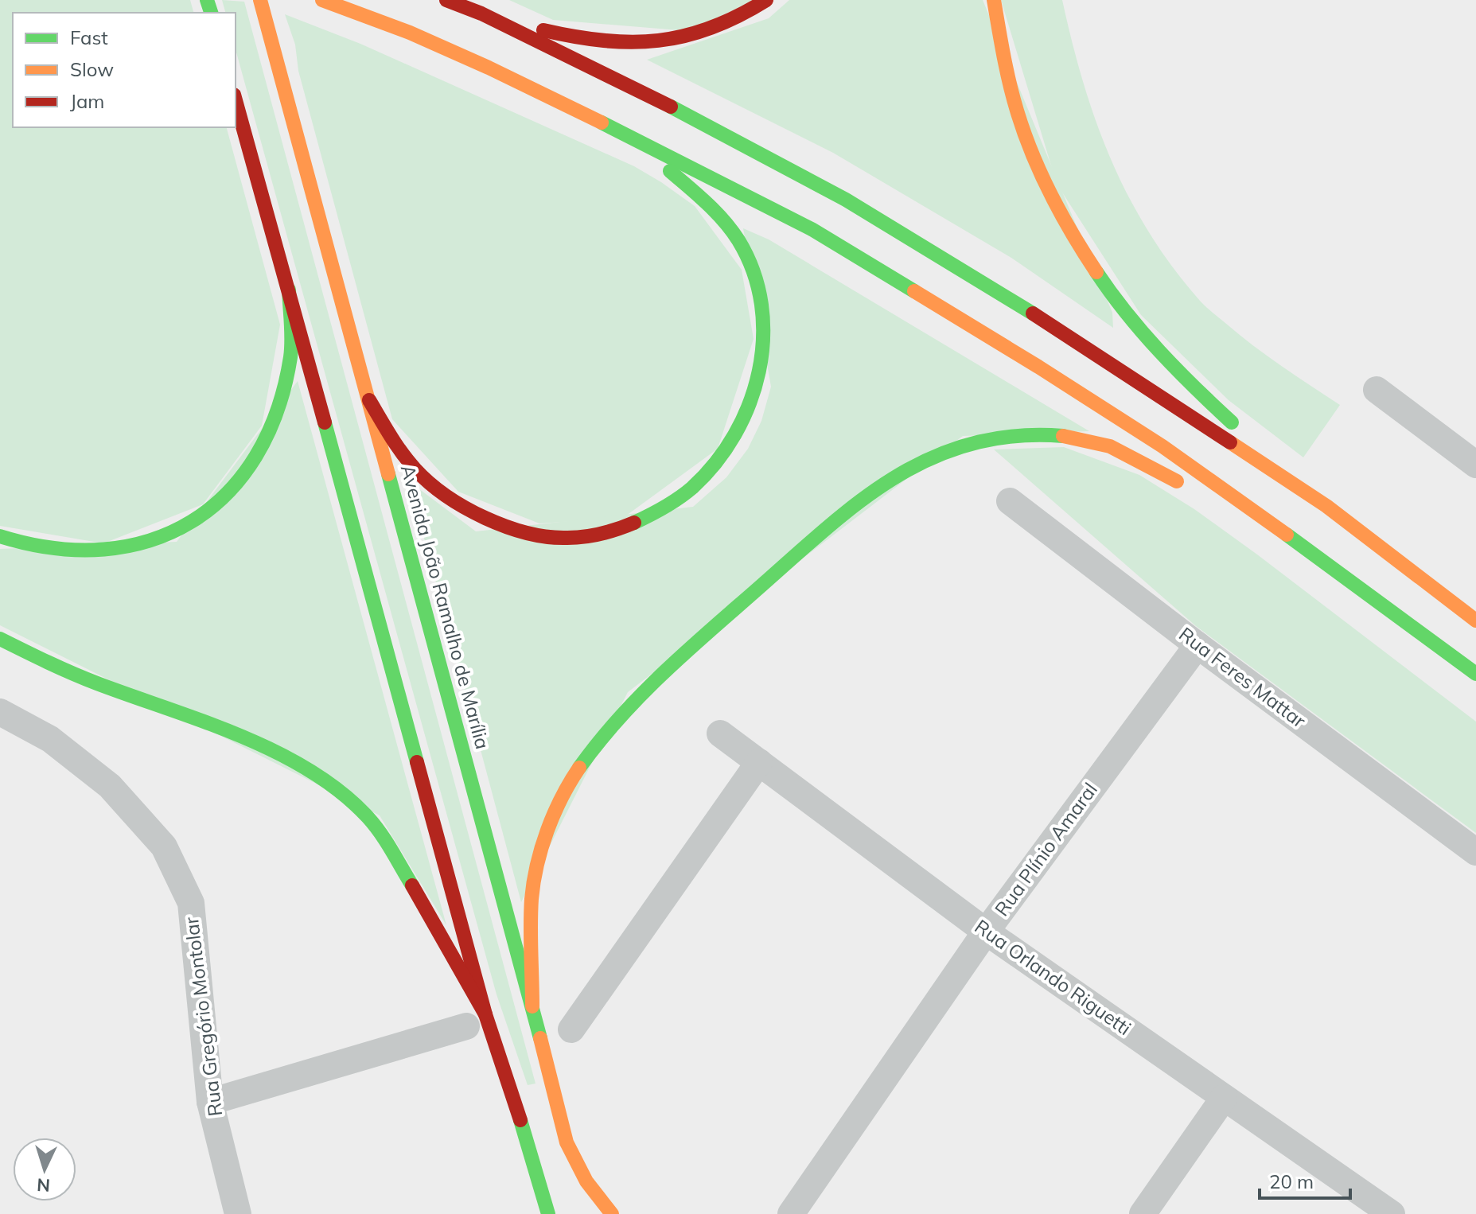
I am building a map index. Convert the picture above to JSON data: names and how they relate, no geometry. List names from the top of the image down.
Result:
{
  "streets": {
    "main road": ["Avenida João Ramalho de Marília"],
    "street": [
      "Rua Feres Mattar",
      "Rua Plínio Amaral",
      "Rua Orlando Riguetti",
      "Rua Gregório Montolar"
    ]
  },
  "crossings": [
    ["Rua Feres Mattar", "Rua Plínio Amaral"],
    ["Rua Plínio Amaral", "Rua Orlando Riguetti"]
  ],
  "legend": ["Fast", "Slow", "Jam"],
  "scale_bar": "20 m",
  "north": "bottom"
}
